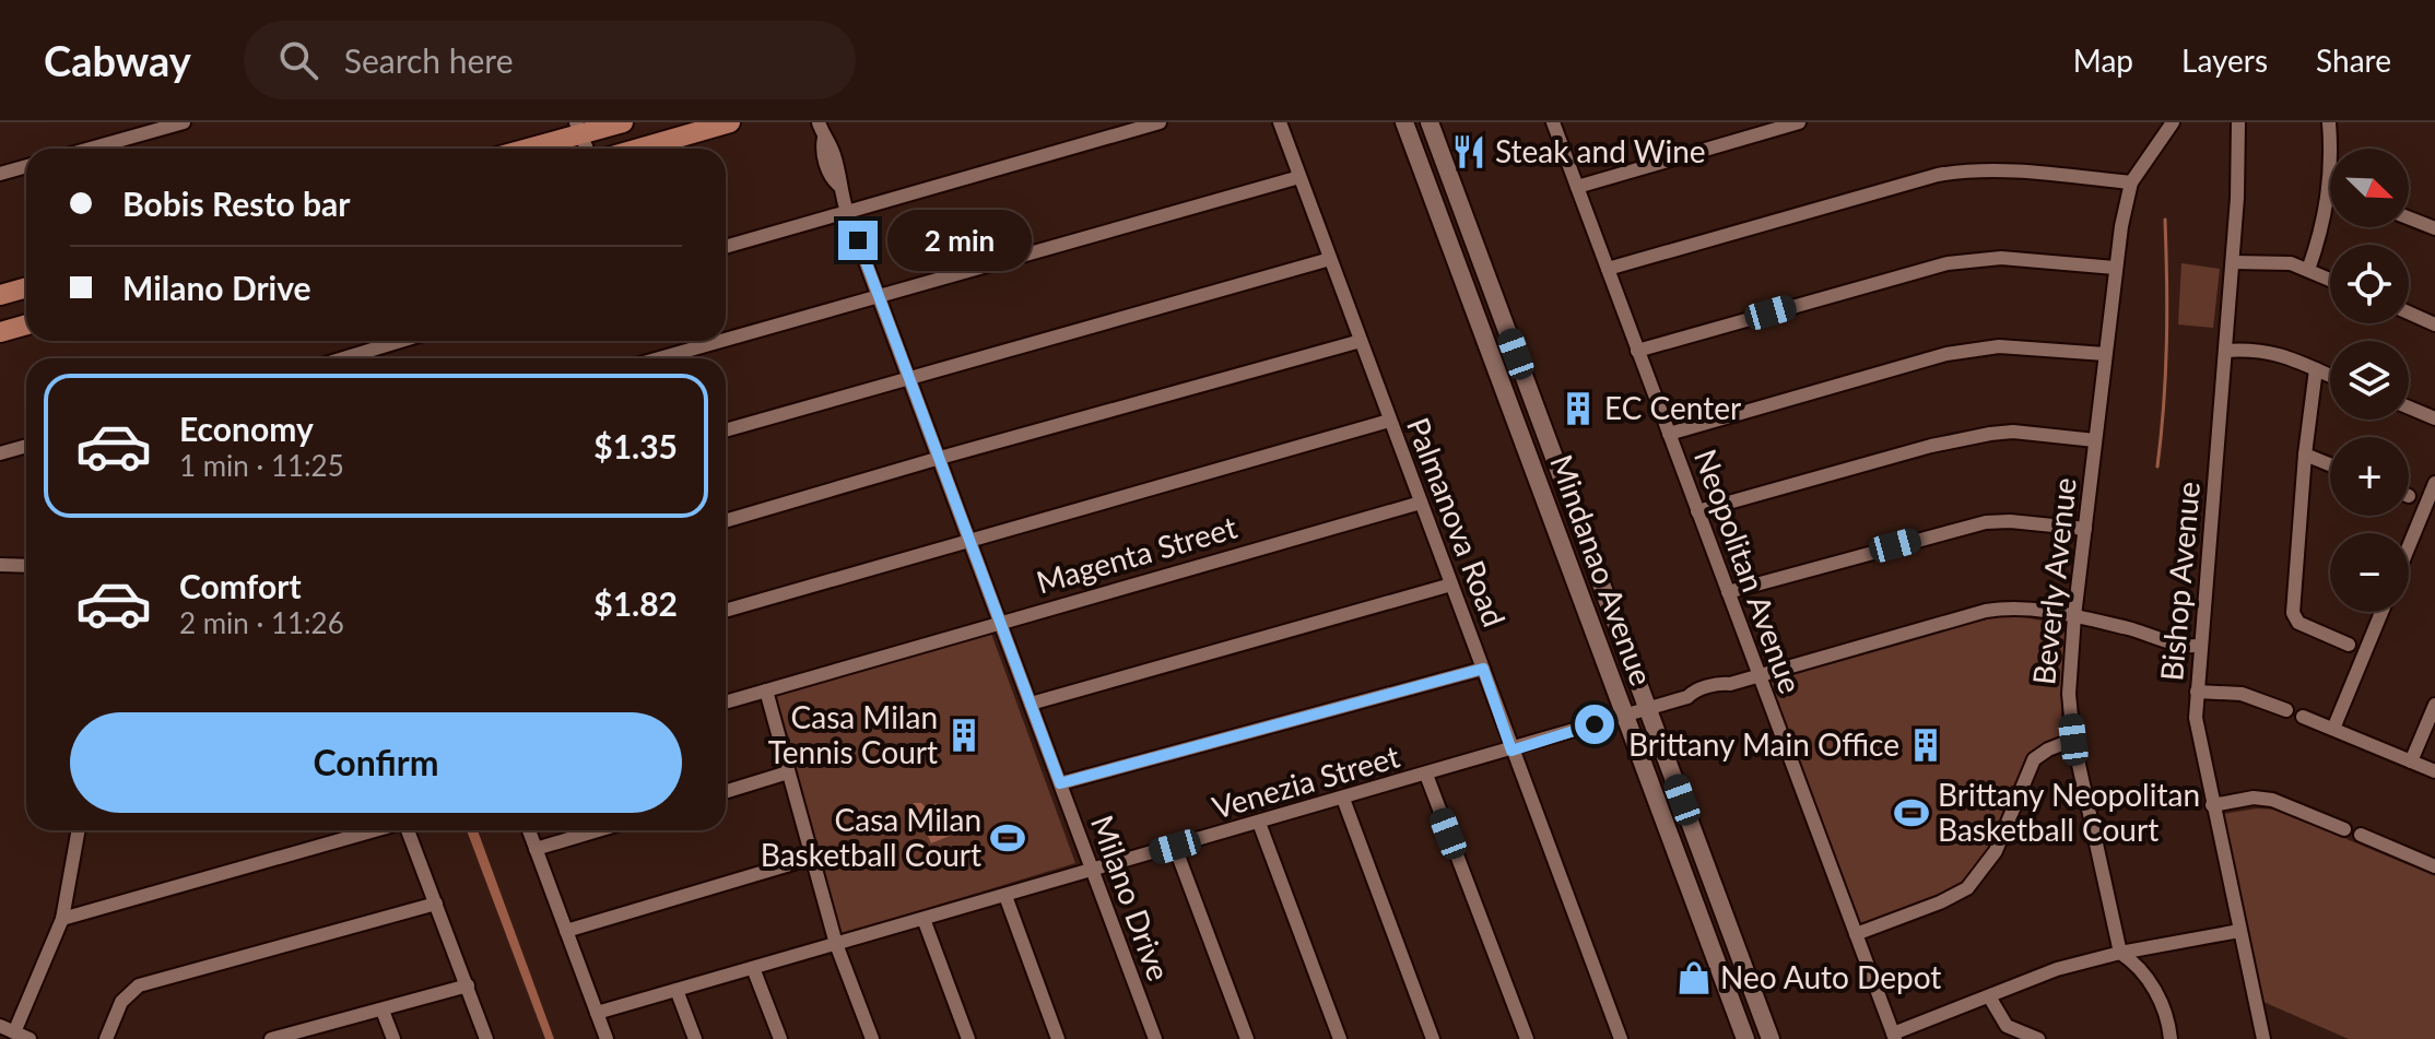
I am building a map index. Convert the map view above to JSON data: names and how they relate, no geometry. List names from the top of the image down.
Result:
{
  "streets": {
    "main road": ["Mindanao Avenue"],
    "street": [
      "Palmanova Road",
      "Magenta Street",
      "Neopolitan Avenue",
      "Beverly Avenue",
      "Bishop Avenue",
      "Venezia Street",
      "Milano Drive"
    ]
  },
  "crossings": [
    ["Palmanova Road", "Magenta Street"],
    ["Palmanova Road", "Venezia Street"],
    ["Magenta Street", "Milano Drive"],
    ["Mindanao Avenue", "Venezia Street"],
    ["Neopolitan Avenue", "Venezia Street"],
    ["Beverly Avenue", "Venezia Street"],
    ["Bishop Avenue", "Venezia Street"],
    ["Venezia Street", "Milano Drive"]
  ],
  "places": {
    "restaurant": ["Steak and Wine"],
    "building": ["EC Center", "Casa Milan Tennis Court", "Brittany Main Office"],
    "sports": ["Brittany Neopolitan Basketball Court", "Casa Milan Basketball Court"],
    "shop": ["Neo Auto Depot"]
  },
  "north": "bottom right",
  "page": {
    "header": "Cabway",
    "search": "Search here",
    "nav": ["Map", "Layers", "Share"],
    "map_buttons": ["+", "−"],
    "banner": ["Bobis Resto bar", "Milano Drive"],
    "bubble": "2 min",
    "list": [
      {
        "name": "Economy",
        "note": "1 min · 11:25",
        "value": "$1.35"
      },
      {
        "name": "Comfort",
        "note": "2 min · 11:26",
        "value": "$1.82"
      }
    ],
    "buttons": "Confirm"
  }
}
